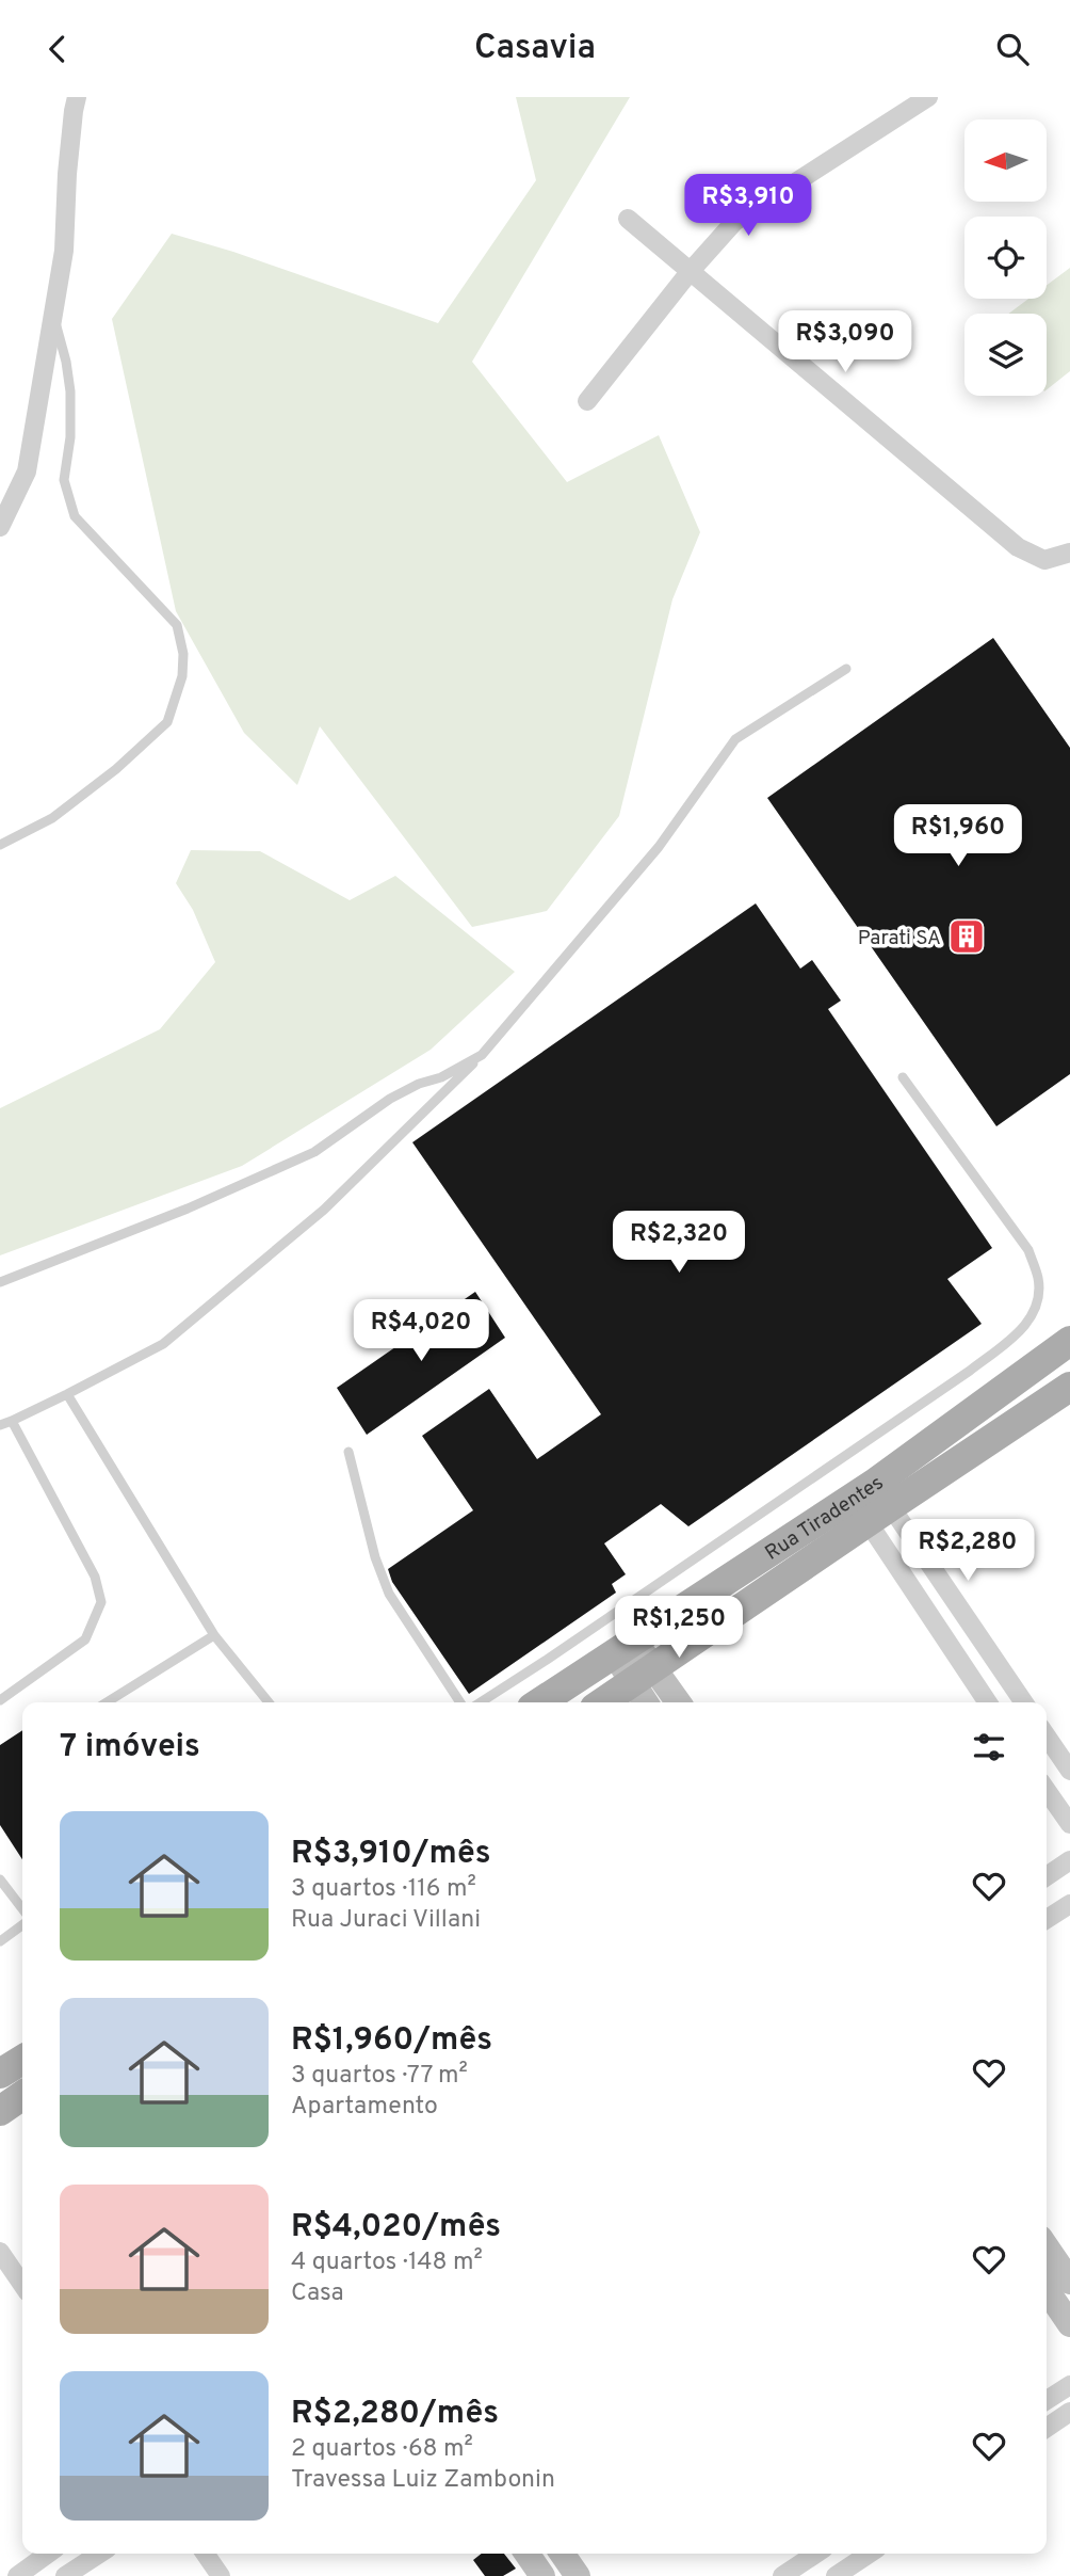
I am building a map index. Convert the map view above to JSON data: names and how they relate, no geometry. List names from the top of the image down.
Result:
{
  "streets": {
    "main road": ["Rua Tiradentes"]
  },
  "places": {
    "building": ["Parati SA"]
  },
  "north": "left",
  "page": {
    "header": "Casavia",
    "price": [
      "R$3,910",
      "R$3,090",
      "R$1,960",
      "R$2,320",
      "R$4,020",
      "R$2,280",
      "R$1,250"
    ],
    "heading": "7 imóveis",
    "list": [
      {
        "name": "R$3,910/mês",
        "note": "3 quartos · 116 m² · Rua Juraci Villani"
      },
      {
        "name": "R$1,960/mês",
        "note": "3 quartos · 77 m² · Apartamento"
      },
      {
        "name": "R$4,020/mês",
        "note": "4 quartos · 148 m² · Casa"
      },
      {
        "name": "R$2,280/mês",
        "note": "2 quartos · 68 m² · Travessa Luiz Zambonin"
      }
    ]
  }
}
